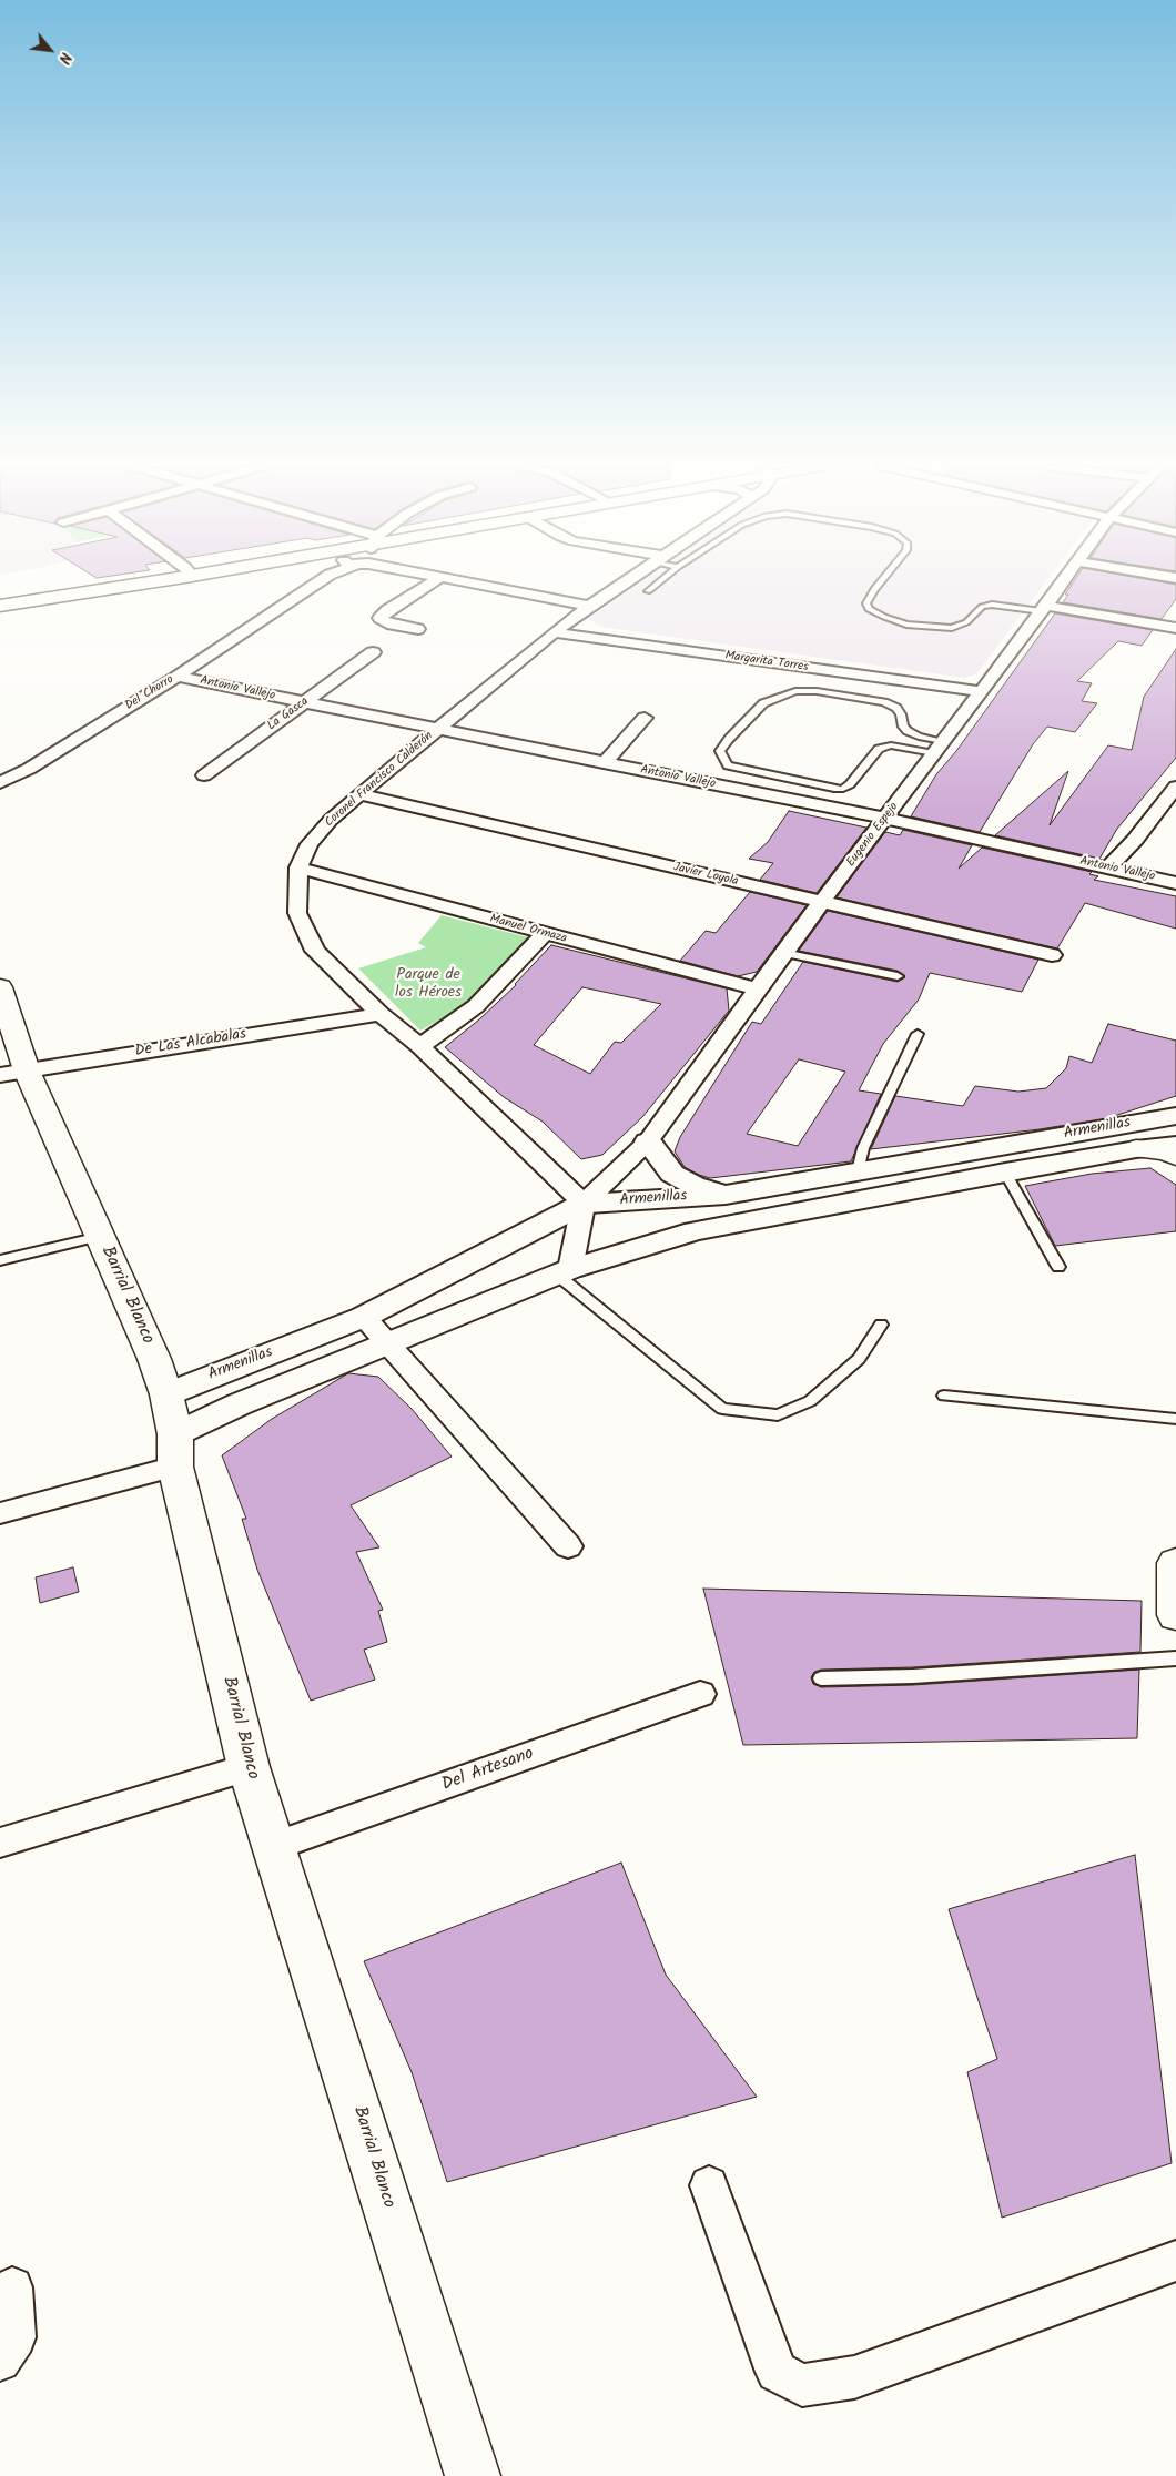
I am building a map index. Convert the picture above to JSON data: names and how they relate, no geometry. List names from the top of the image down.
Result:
{
  "streets": {
    "main road": ["Barrial Blanco"],
    "street": [
      "Margarita Torres",
      "Antonio Vallejo",
      "Del Chorro",
      "La Gasca",
      "Coronel Francisco Calderón",
      "Eugenio Espejo",
      "Javier Loyola",
      "Manuel Ormaza",
      "De Las Alcabalas",
      "Armenillas",
      "Del Artesano"
    ]
  },
  "crossings": [
    ["Margarita Torres", "Coronel Francisco Calderón"],
    ["Margarita Torres", "Eugenio Espejo"],
    ["Antonio Vallejo", "Del Chorro"],
    ["Antonio Vallejo", "La Gasca"],
    ["Antonio Vallejo", "Coronel Francisco Calderón"],
    ["Antonio Vallejo", "Eugenio Espejo"],
    ["Coronel Francisco Calderón", "Eugenio Espejo"],
    ["Coronel Francisco Calderón", "Javier Loyola"],
    ["Coronel Francisco Calderón", "Manuel Ormaza"],
    ["Coronel Francisco Calderón", "De Las Alcabalas"],
    ["Coronel Francisco Calderón", "Armenillas"],
    ["Eugenio Espejo", "Javier Loyola"],
    ["Eugenio Espejo", "Manuel Ormaza"],
    ["Eugenio Espejo", "Armenillas"],
    ["De Las Alcabalas", "Barrial Blanco"],
    ["Armenillas", "Barrial Blanco"],
    ["Barrial Blanco", "Del Artesano"]
  ],
  "parks": ["Parque de los Héroes"],
  "north": "bottom right"
}
